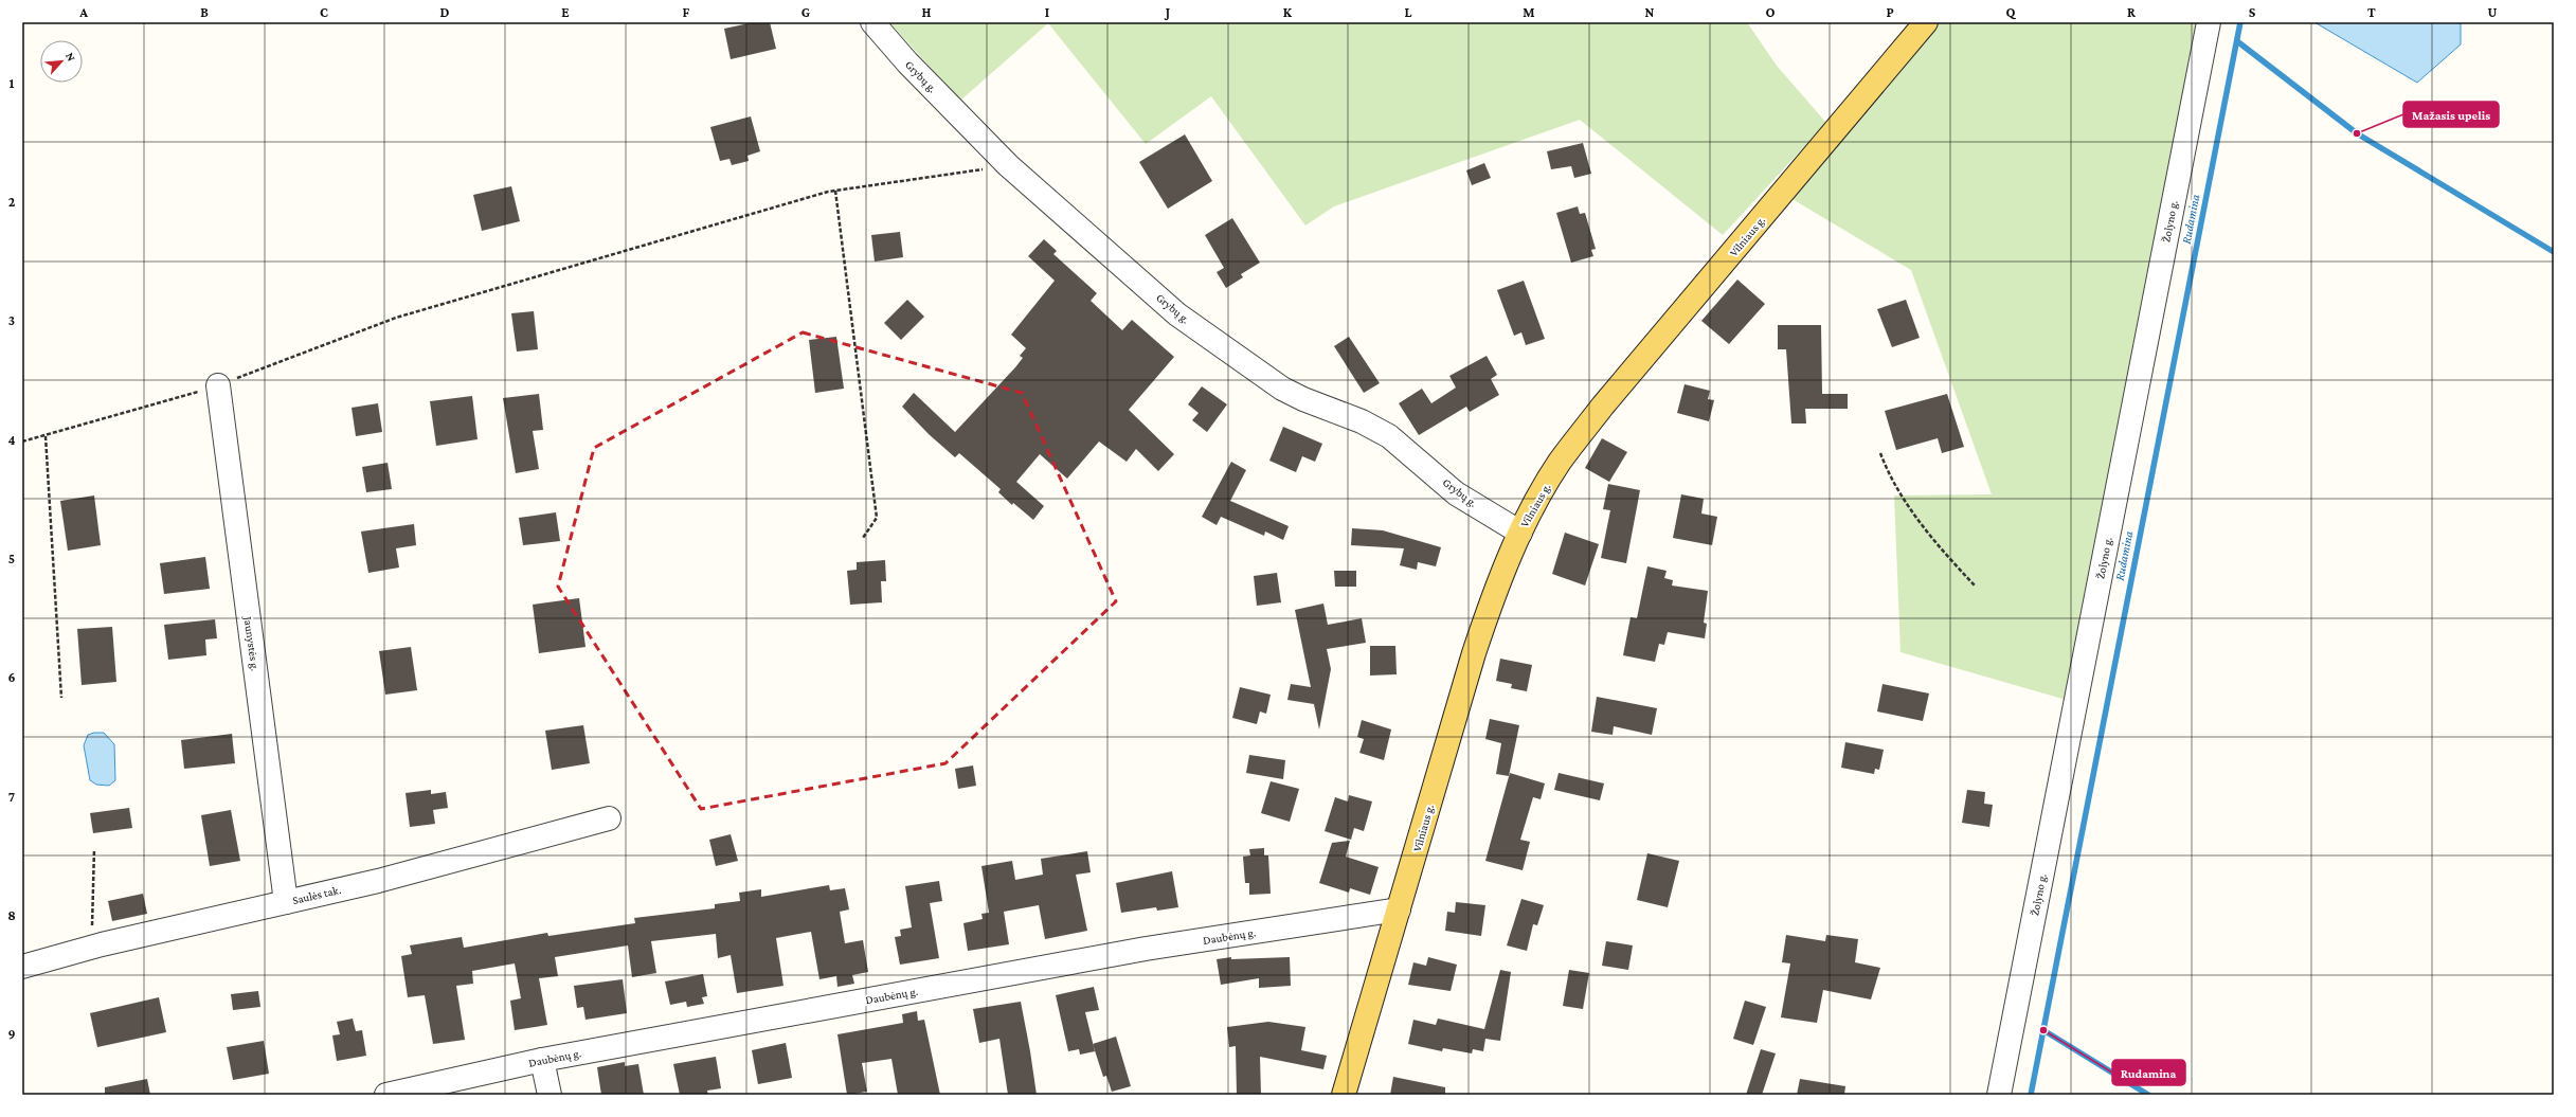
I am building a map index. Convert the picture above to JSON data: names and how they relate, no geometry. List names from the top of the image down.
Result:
{
  "streets": {
    "main road": ["Vilniaus g."],
    "street": [
      "Grybų g.",
      "Žolyno g.",
      "Jaunystės g.",
      "Saulės tak.",
      "Daubėnų g."
    ]
  },
  "crossings": [
    ["Grybų g.", "Vilniaus g."],
    ["Vilniaus g.", "Daubėnų g."],
    ["Jaunystės g.", "Saulės tak."]
  ],
  "water": ["Rudamina"],
  "places": ["Mažasis upelis", "Rudamina"],
  "north": "top right",
  "grid": {
    "columns": [
      "A",
      "B",
      "C",
      "D",
      "E",
      "F",
      "G",
      "H",
      "I",
      "J",
      "K",
      "L",
      "M",
      "N",
      "O",
      "P",
      "Q",
      "R",
      "S",
      "T",
      "U"
    ],
    "rows": [
      "1",
      "2",
      "3",
      "4",
      "5",
      "6",
      "7",
      "8",
      "9"
    ]
  }
}
